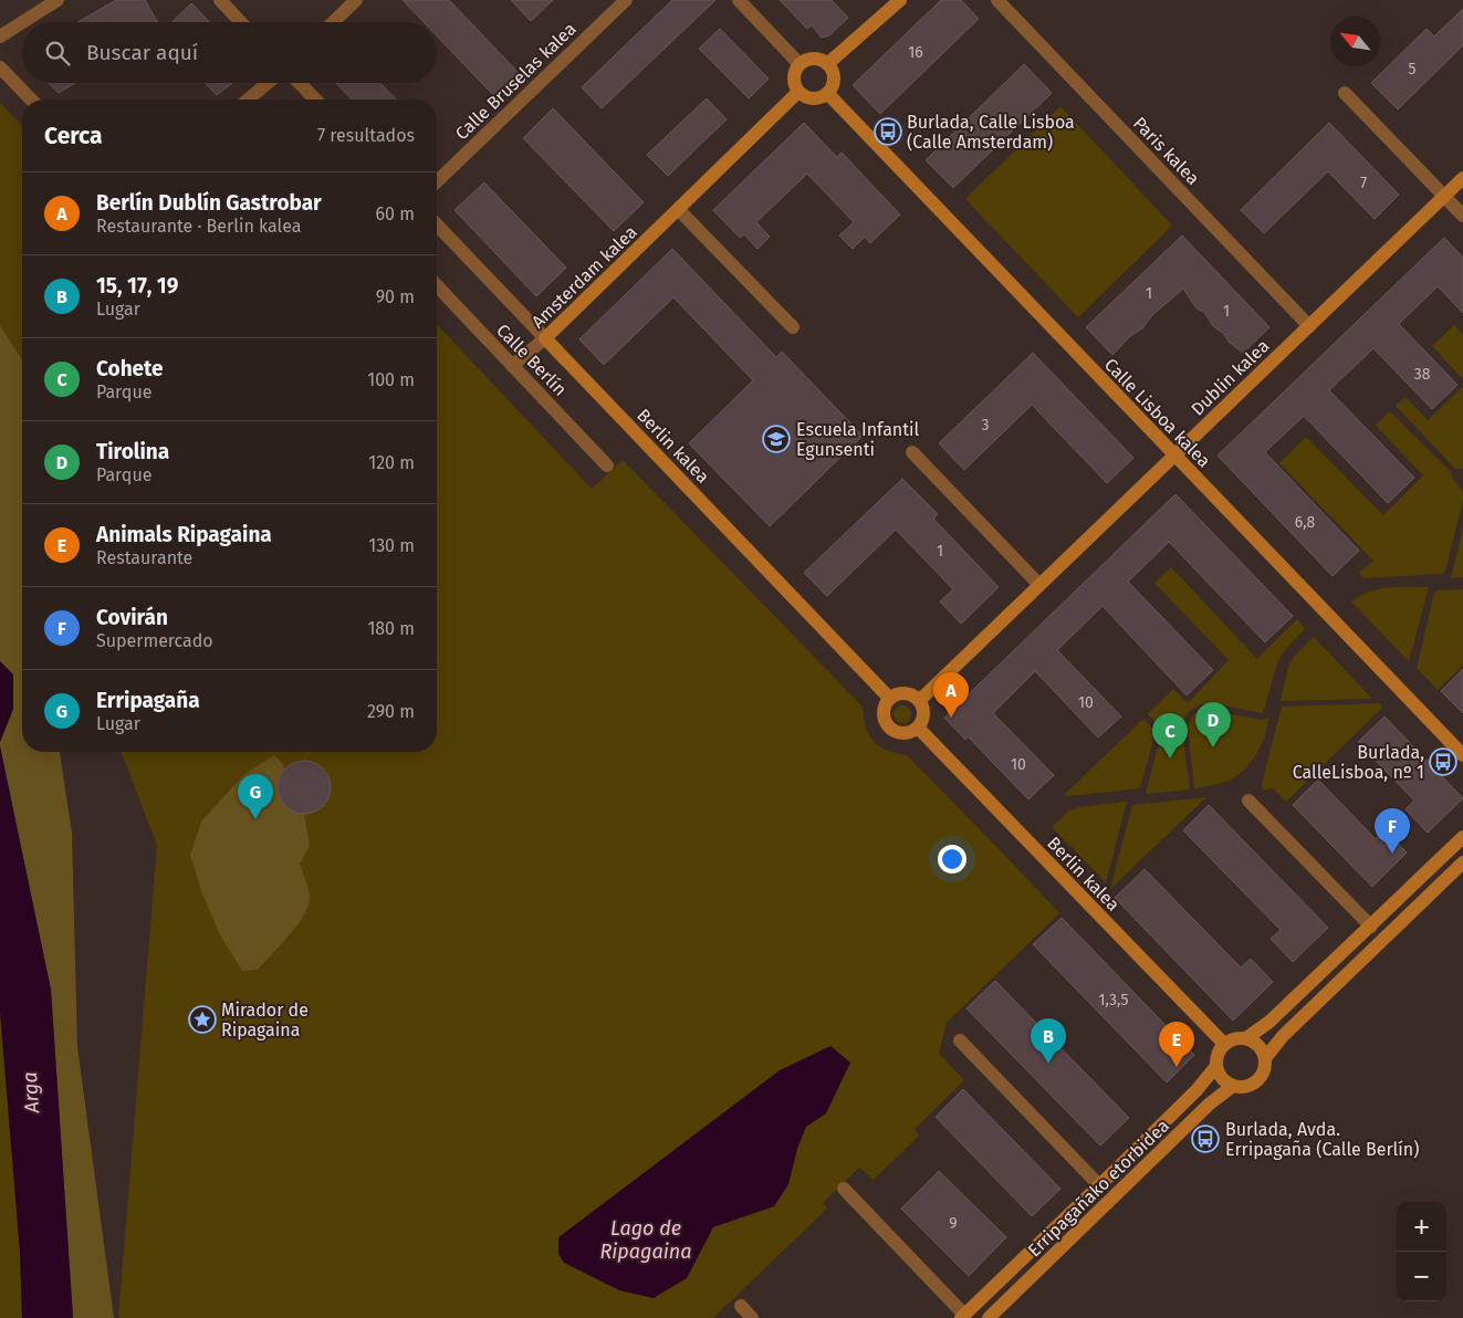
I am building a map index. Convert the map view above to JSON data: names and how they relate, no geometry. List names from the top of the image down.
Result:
{
  "streets": {
    "street": [
      "Calle Bruselas kalea",
      "Paris kalea",
      "Amsterdam kalea",
      "Calle Berlín",
      "Dublin kalea",
      "Calle Lisboa kalea",
      "Berlin kalea",
      "Erripagañako etorbidea"
    ]
  },
  "crossings": [
    ["Paris kalea", "Dublin kalea"],
    ["Amsterdam kalea", "Calle Berlín"],
    ["Amsterdam kalea", "Calle Lisboa kalea"],
    ["Amsterdam kalea", "Berlin kalea"],
    ["Dublin kalea", "Calle Lisboa kalea"],
    ["Dublin kalea", "Berlin kalea"],
    ["Berlin kalea", "Erripagañako etorbidea"]
  ],
  "water": ["Arga", "Lago de Ripagaina"],
  "places": {
    "bus stop": ["Burlada, Calle Lisboa (Calle Amsterdam)", "Burlada, CalleLisboa, nº 1", "Burlada, Avda. Erripagaña (Calle Berlín)"],
    "school or university": ["Escuela Infantil Egunsenti"],
    "place": ["Mirador de Ripagaina"]
  },
  "house_numbers": [
    "16",
    "5",
    "7",
    "1",
    "1",
    "38",
    "3",
    "6,8",
    "1",
    "10",
    "10",
    "1,3,5",
    "9"
  ],
  "north": "top left",
  "page": {
    "search": "Buscar aquí",
    "heading": ["Cerca", "7 resultados"],
    "list": [
      {
        "mark": "A",
        "name": "Berlín Dublín Gastrobar",
        "note": "Restaurante · Berlin kalea",
        "value": "60 m"
      },
      {
        "mark": "B",
        "name": "15, 17, 19",
        "note": "Lugar",
        "value": "90 m"
      },
      {
        "mark": "C",
        "name": "Cohete",
        "note": "Parque",
        "value": "100 m"
      },
      {
        "mark": "D",
        "name": "Tirolina",
        "note": "Parque",
        "value": "120 m"
      },
      {
        "mark": "E",
        "name": "Animals Ripagaina",
        "note": "Restaurante",
        "value": "130 m"
      },
      {
        "mark": "F",
        "name": "Covirán",
        "note": "Supermercado",
        "value": "180 m"
      },
      {
        "mark": "G",
        "name": "Erripagaña",
        "note": "Lugar",
        "value": "290 m"
      }
    ],
    "pins": [
      "A",
      "D",
      "C",
      "G",
      "F",
      "B",
      "E"
    ],
    "map_buttons": ["+", "−"]
  }
}
